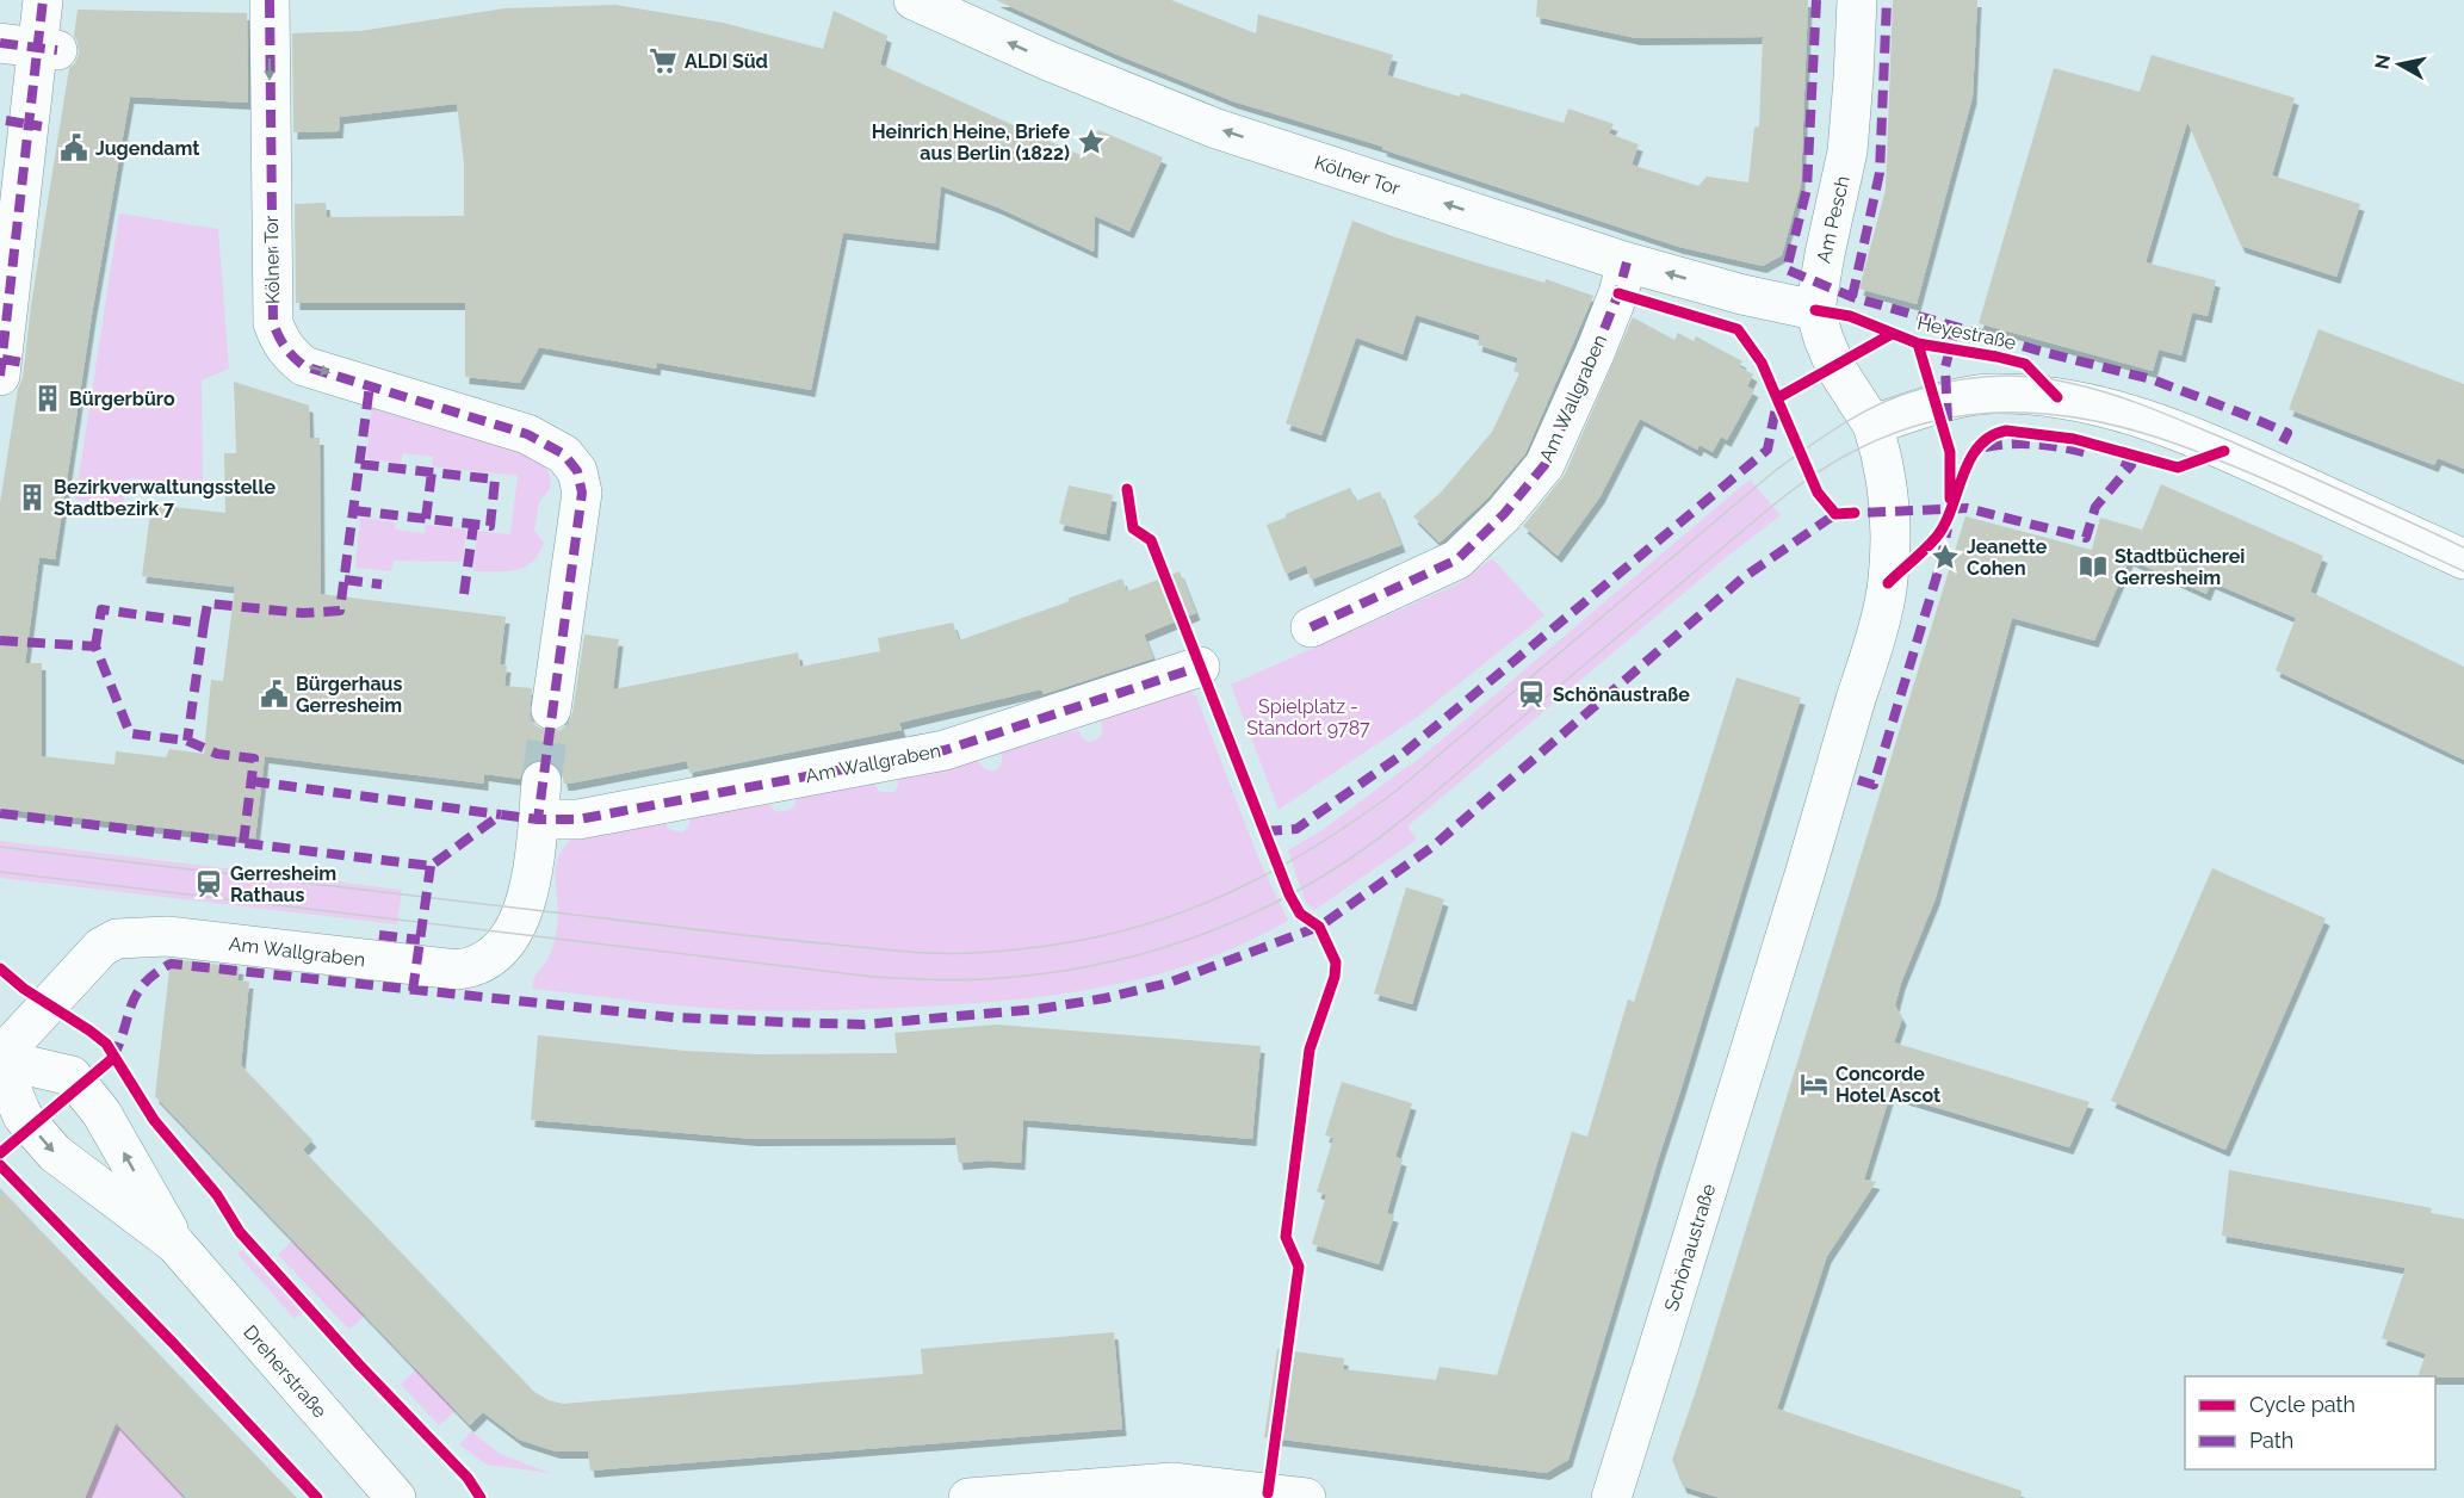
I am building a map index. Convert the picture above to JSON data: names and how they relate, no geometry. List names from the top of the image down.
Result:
{
  "streets": {
    "street": [
      "Kölner Tor",
      "Am Pesch",
      "Am Wallgraben",
      "Schönaustraße",
      "Dreherstraße"
    ],
    "cycle path": ["Heyestraße"]
  },
  "crossings": [
    ["Kölner Tor", "Am Pesch"],
    ["Kölner Tor", "Am Wallgraben"],
    ["Am Pesch", "Schönaustraße"],
    ["Am Wallgraben", "Dreherstraße"]
  ],
  "parks": ["Spielplatz - Standort 9787"],
  "places": {
    "supermarket": ["ALDI Süd"],
    "place": ["Heinrich Heine, Briefe aus Berlin (1822)", "Jeanette Cohen"],
    "public building": ["Jugendamt", "Bürgerhaus Gerresheim"],
    "building": ["Bürgerbüro", "Bezirkverwaltungsstelle Stadtbezirk 7"],
    "library": ["Stadtbücherei Gerresheim"],
    "station": ["Schönaustraße", "Gerresheim Rathaus"],
    "hotel": ["Concorde Hotel Ascot"]
  },
  "legend": ["Cycle path", "Path"],
  "north": "left"
}
